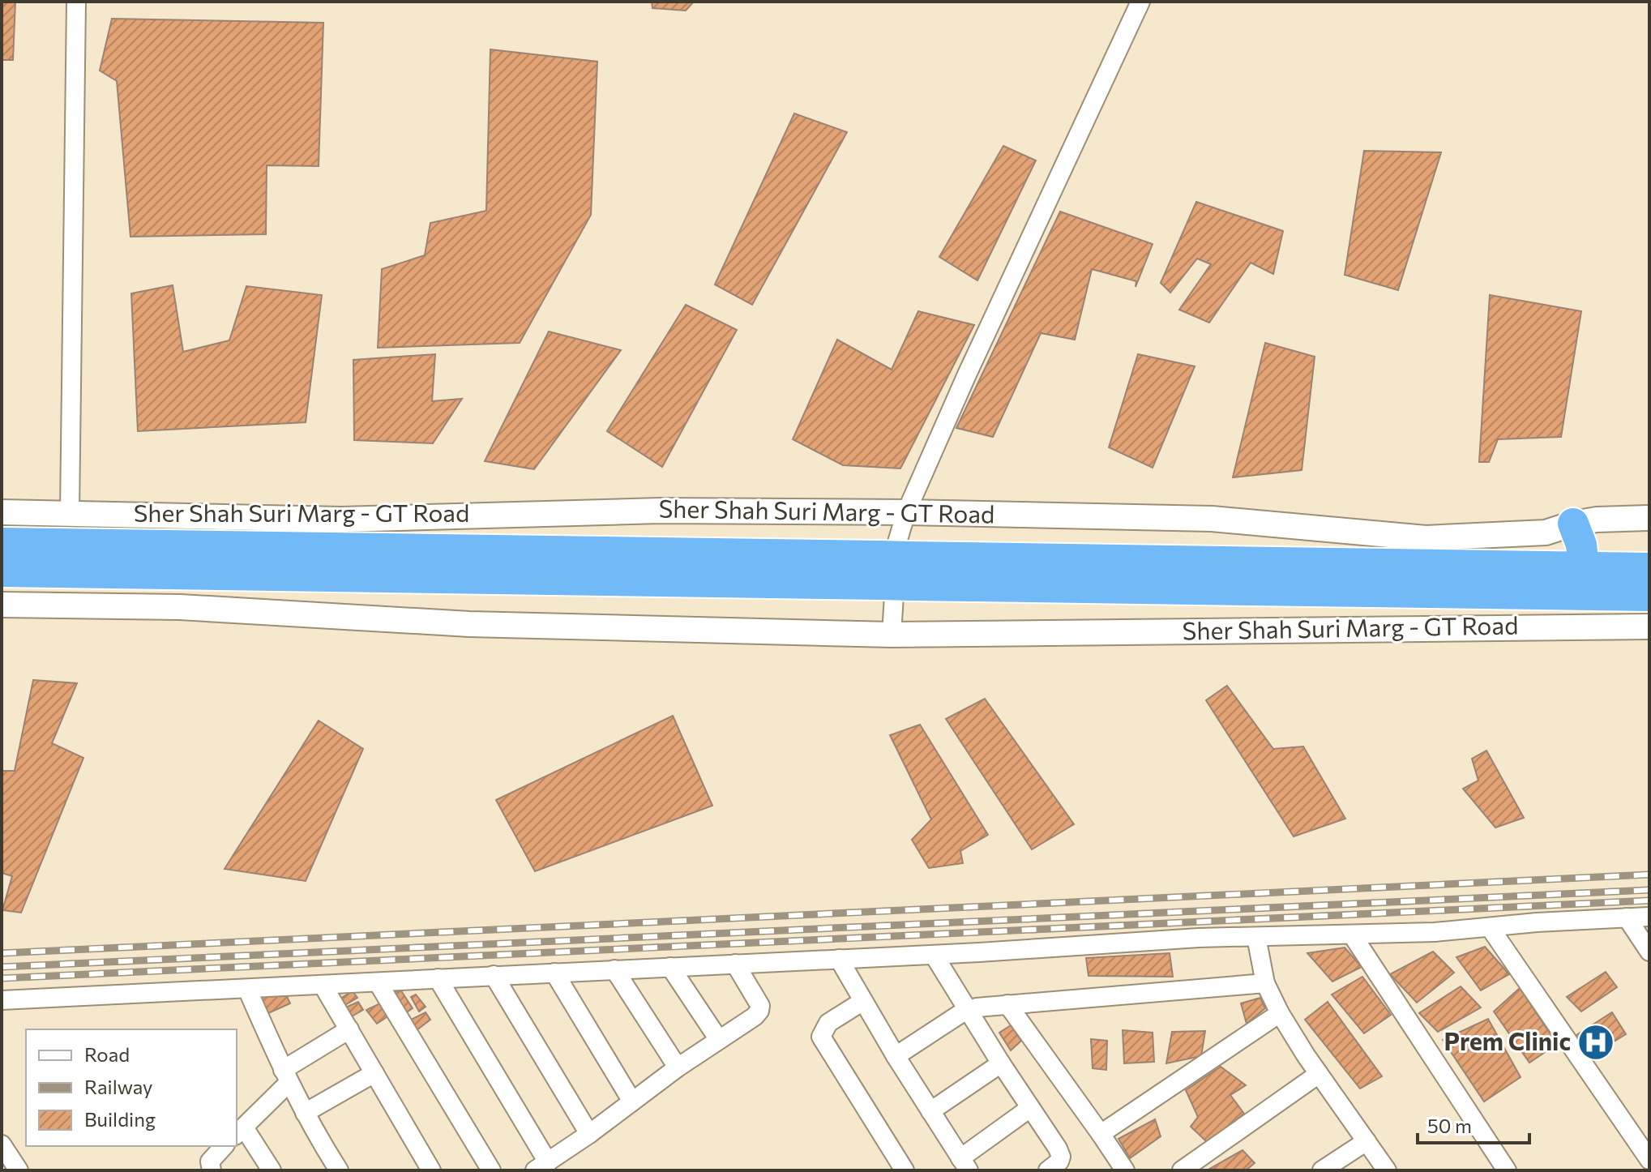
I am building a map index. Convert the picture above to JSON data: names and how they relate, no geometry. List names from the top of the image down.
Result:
{
  "streets": {
    "highway": ["Sher Shah Suri Marg - GT Road"]
  },
  "places": {
    "hospital": ["Prem Clinic"]
  },
  "legend": ["Road", "Railway", "Building"],
  "scale_bar": "50 m"
}
